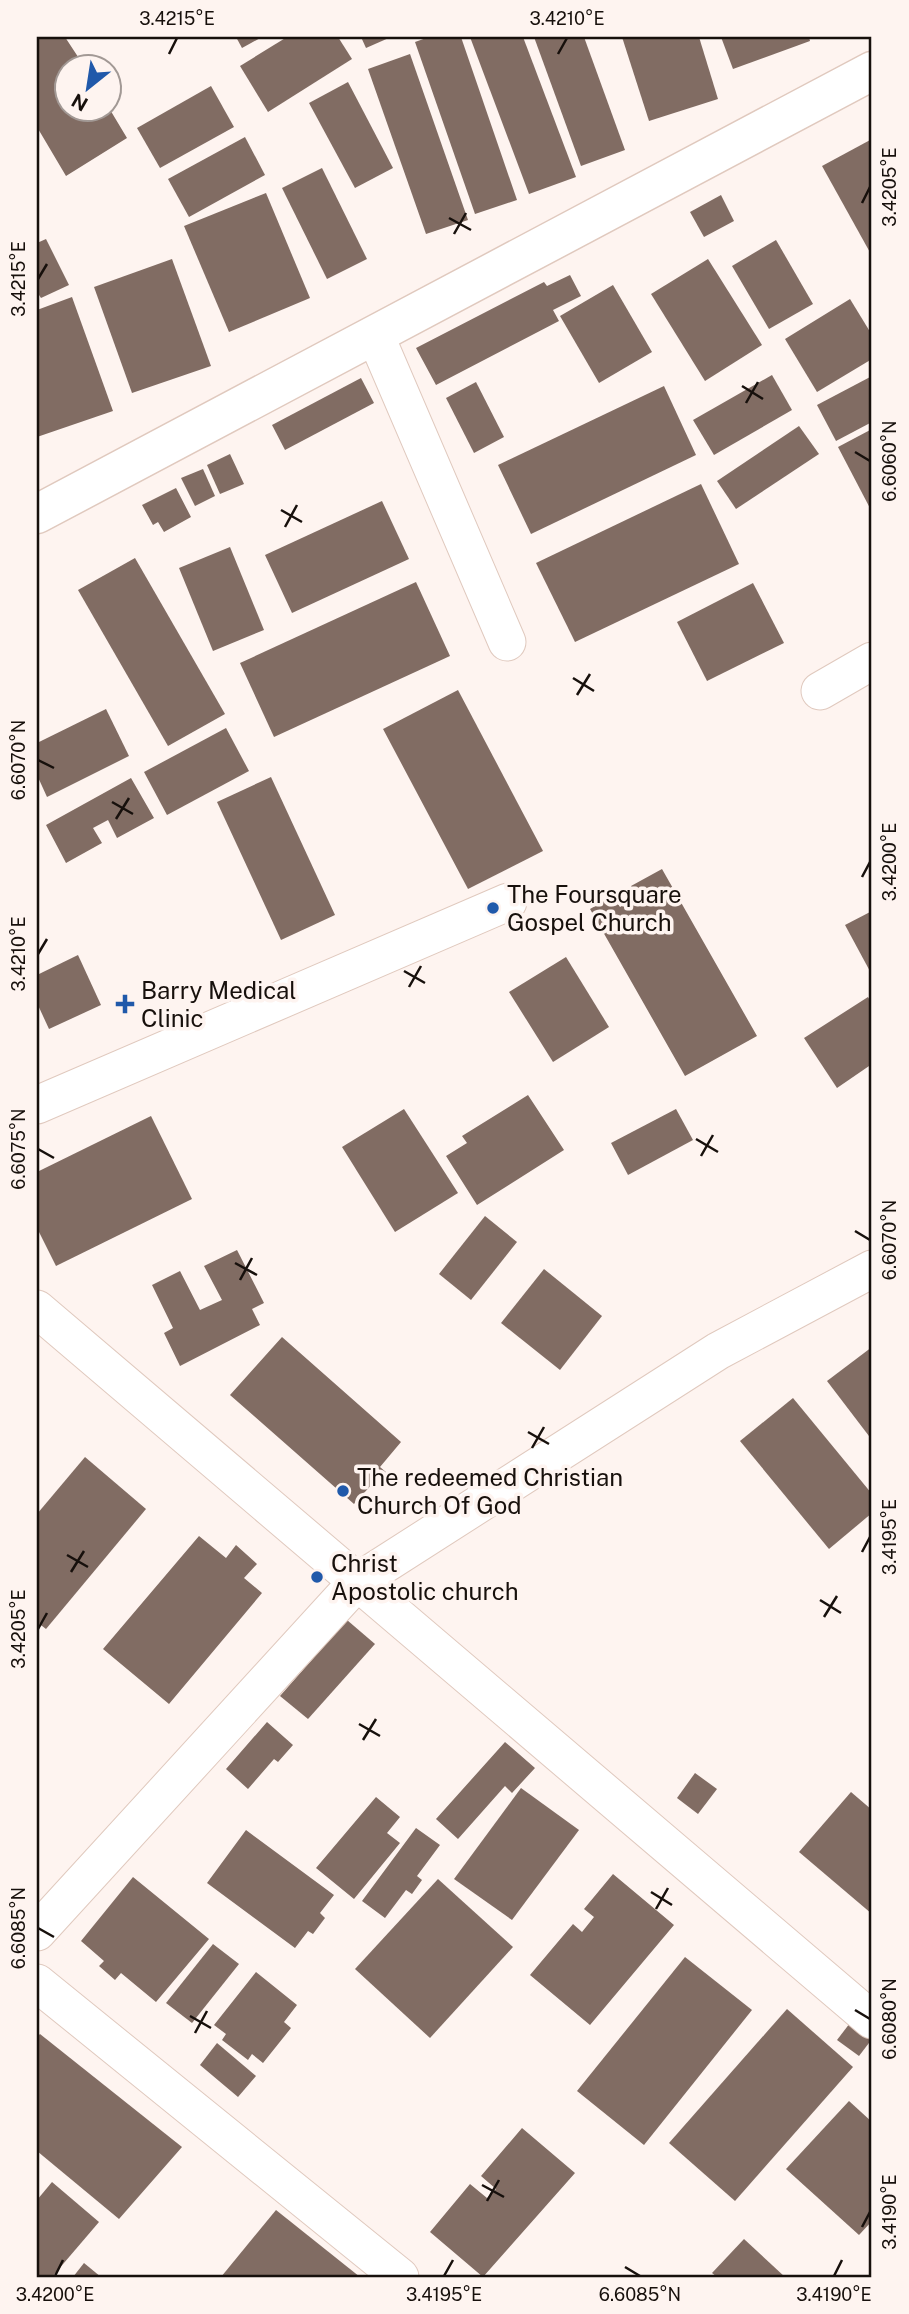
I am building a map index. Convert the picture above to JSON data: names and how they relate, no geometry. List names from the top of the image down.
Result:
{
  "places": {
    "other": ["The Foursquare Gospel Church", "The redeemed Christian Church Of God", "Christ Apostolic church"],
    "health": ["Barry Medical Clinic"]
  },
  "north": "bottom left",
  "coordinates": [
    "3.4215°E",
    "3.4210°E",
    "3.4205°E",
    "6.6060°N",
    "6.6070°N",
    "3.4200°E",
    "6.6075°N",
    "3.4195°E",
    "6.6085°N",
    "6.6080°N",
    "3.4190°E"
  ]
}
